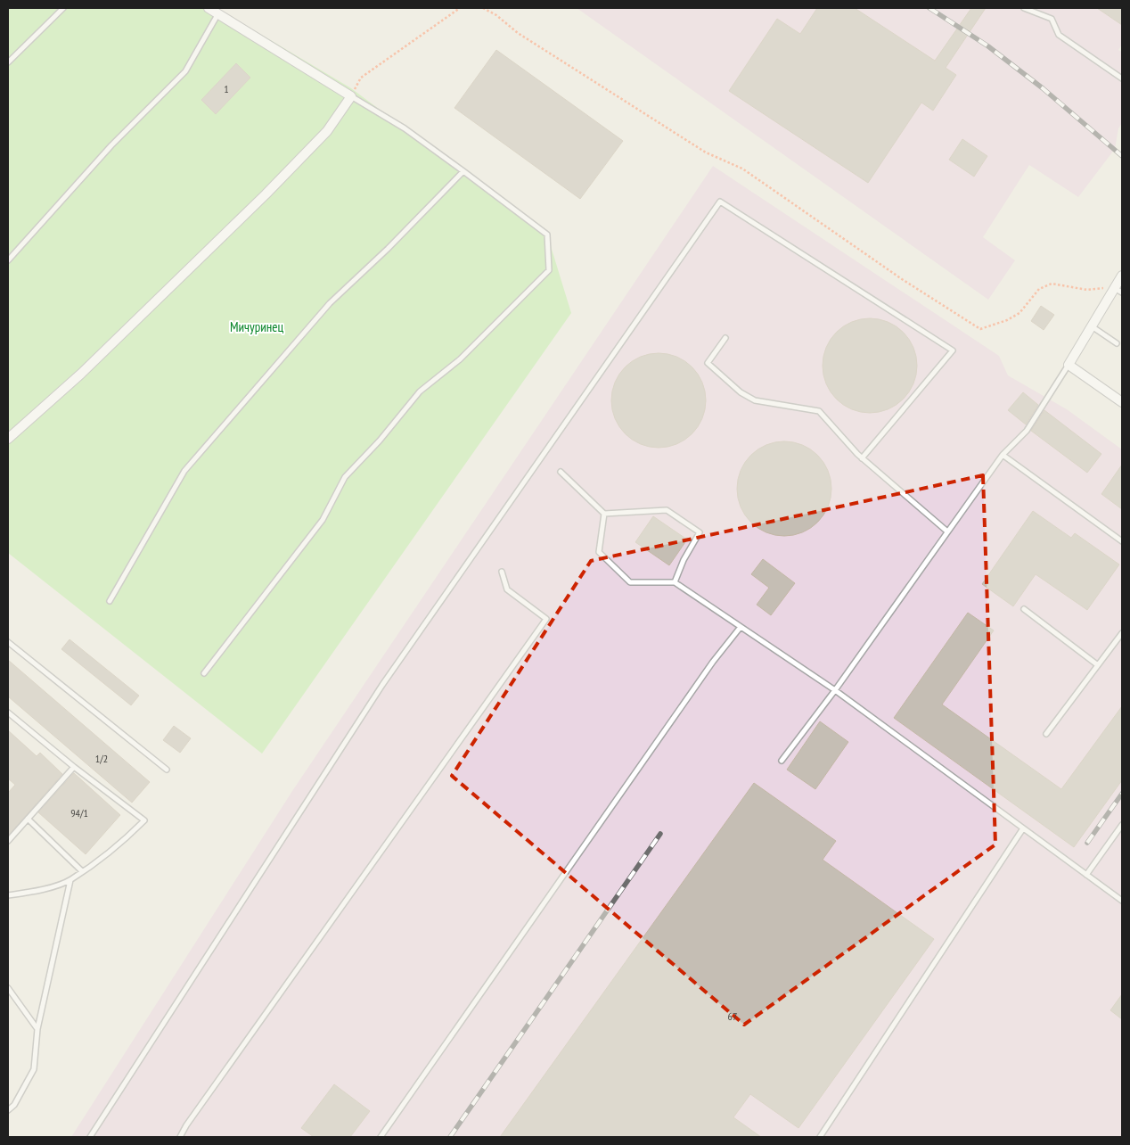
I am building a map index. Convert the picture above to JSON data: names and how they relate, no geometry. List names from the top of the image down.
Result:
{
  "parks": ["Мичуринец"],
  "house_numbers": [
    "1",
    "1/2",
    "94/1",
    "67"
  ]
}
